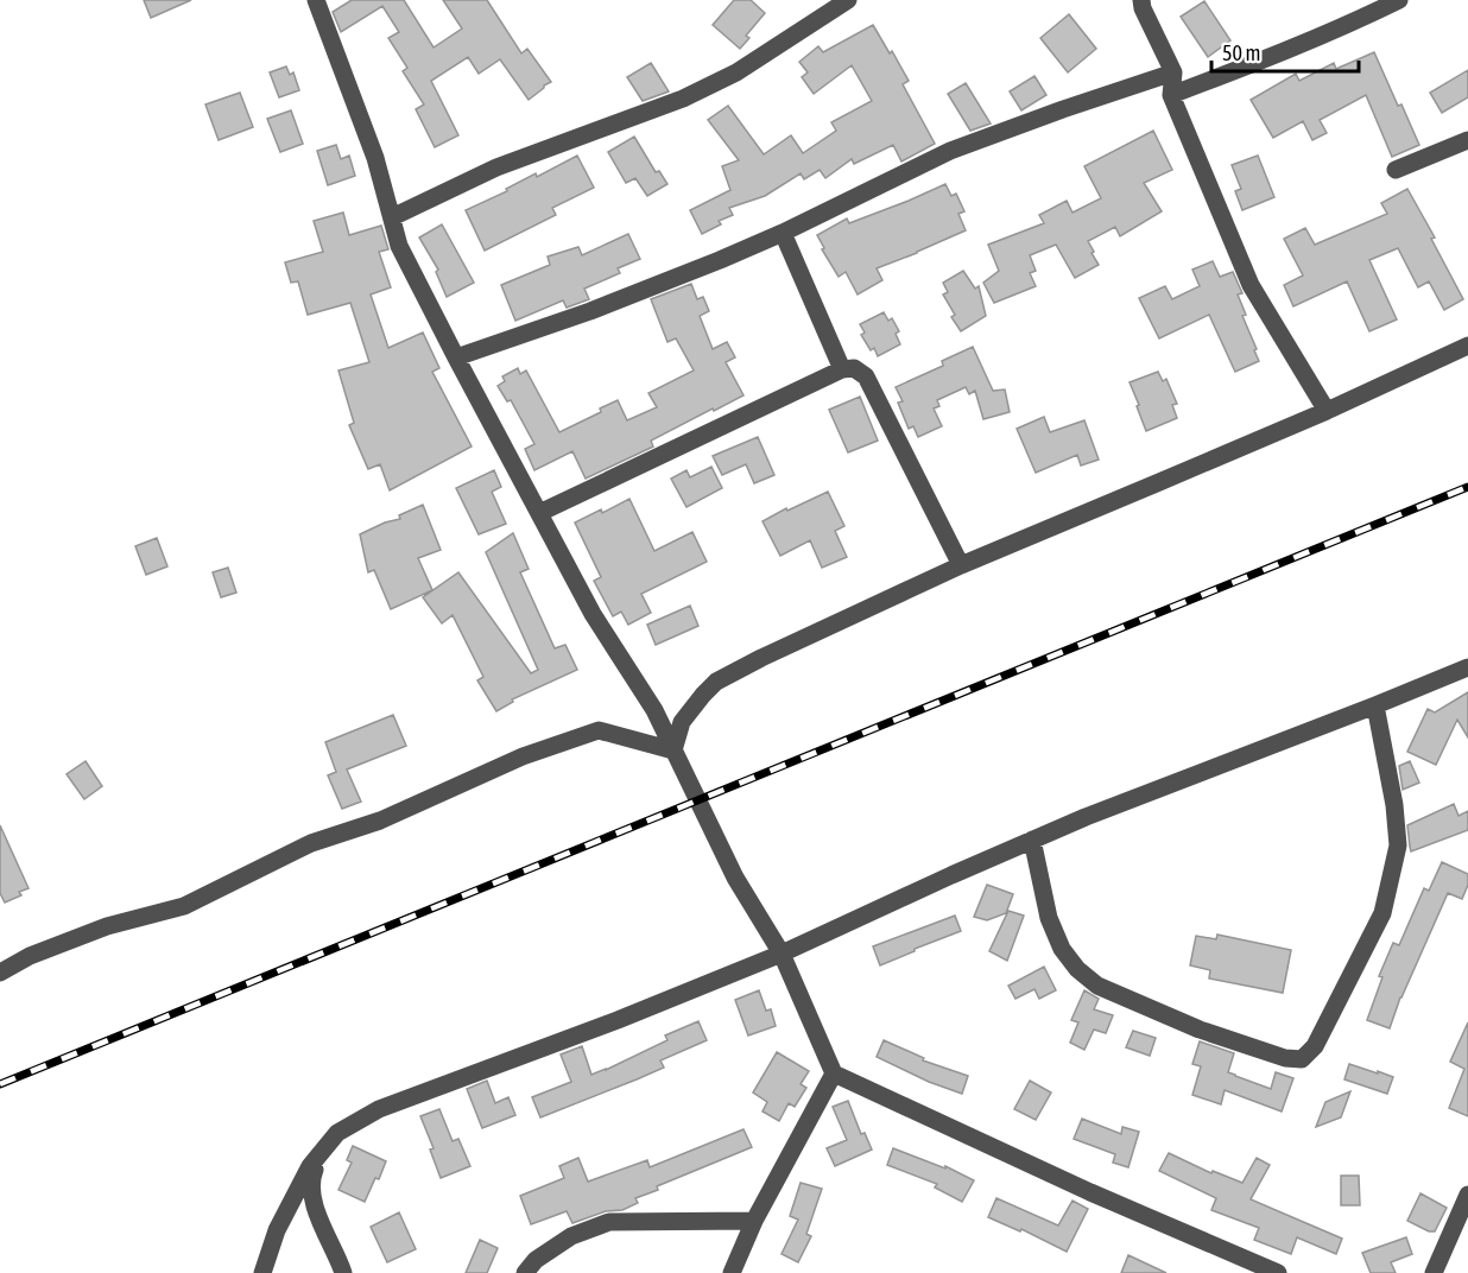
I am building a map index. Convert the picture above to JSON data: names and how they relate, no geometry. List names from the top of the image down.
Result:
{
  "scale_bar": "50 m"
}
